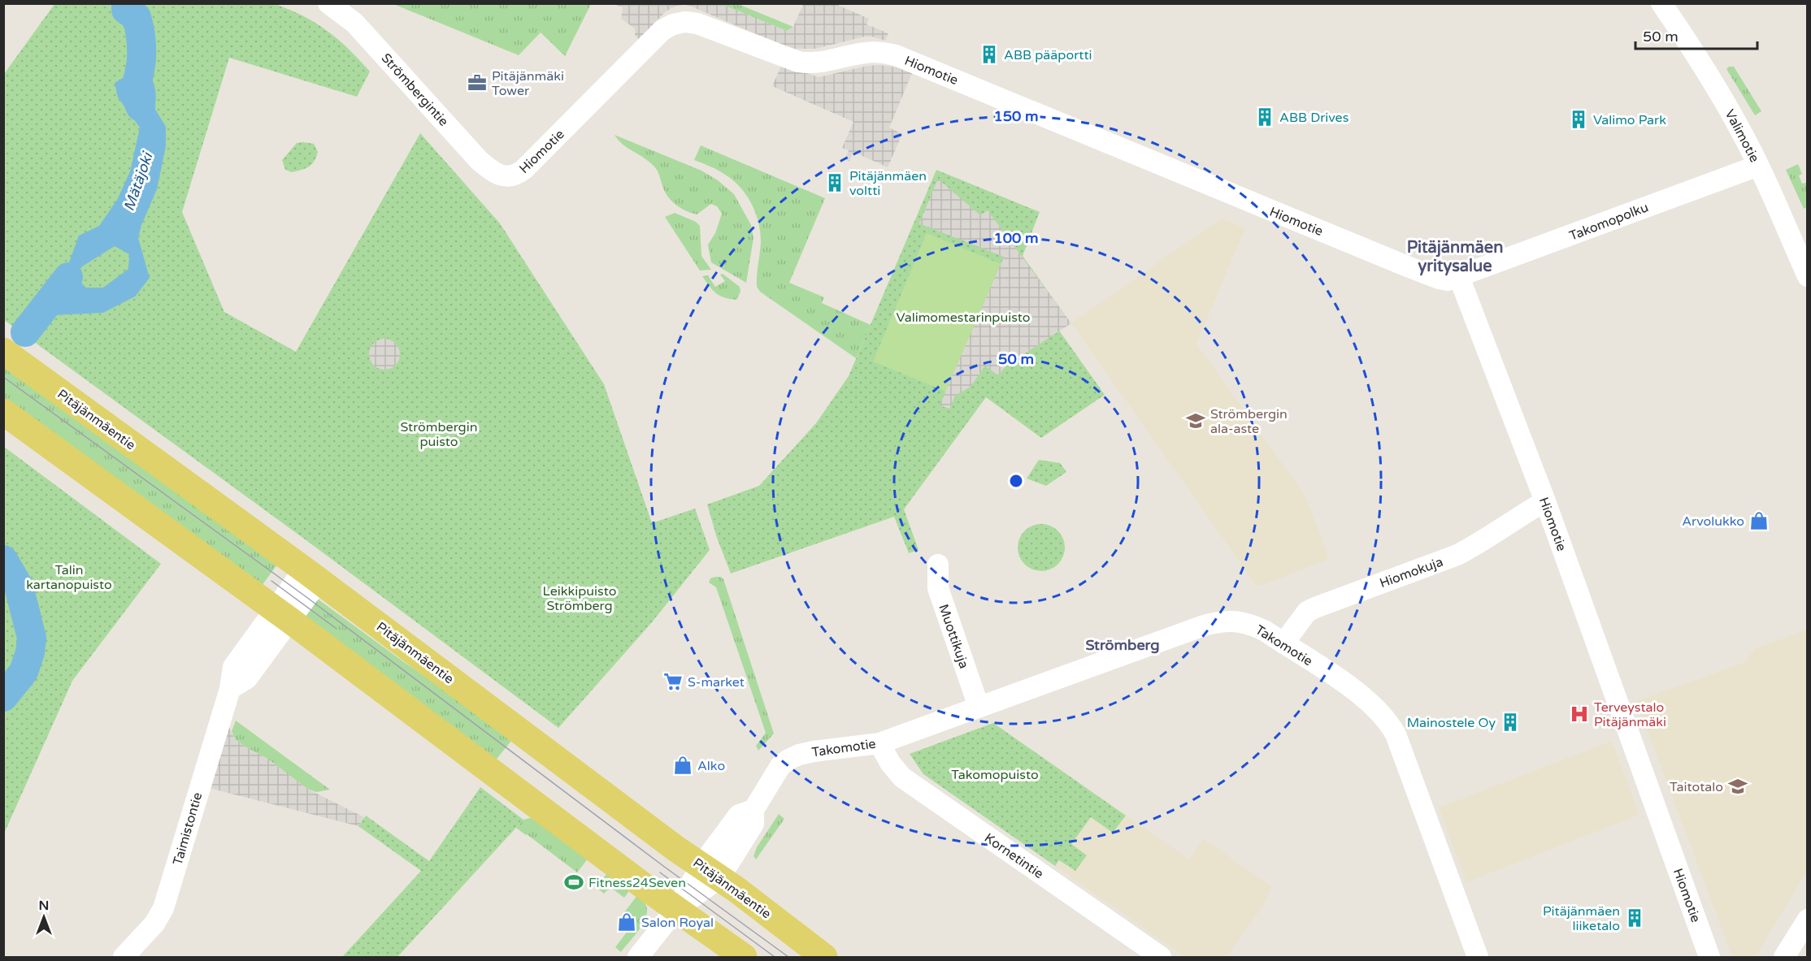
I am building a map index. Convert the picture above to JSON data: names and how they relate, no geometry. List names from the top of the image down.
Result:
{
  "streets": {
    "main road": ["Pitäjänmäentie"],
    "street": [
      "Hiomotie",
      "Strömbergintie",
      "Valimotie",
      "Takomopolku",
      "Hiomokuja",
      "Muottikuja",
      "Takomotie",
      "Taimistontie",
      "Kornetintie"
    ]
  },
  "crossings": [
    ["Hiomotie", "Strömbergintie"],
    ["Hiomotie", "Takomopolku"],
    ["Hiomotie", "Hiomokuja"],
    ["Valimotie", "Takomopolku"],
    ["Pitäjänmäentie", "Takomotie"],
    ["Pitäjänmäentie", "Taimistontie"],
    ["Hiomokuja", "Takomotie"],
    ["Muottikuja", "Takomotie"],
    ["Takomotie", "Kornetintie"]
  ],
  "districts": ["Pitäjänmäen yritysalue", "Strömberg"],
  "water": ["Mätäjoki"],
  "parks": [
    "Valimomestarinpuisto",
    "Strömbergin puisto",
    "Talin kartanopuisto",
    "Leikkipuisto Strömberg",
    "Takomopuisto"
  ],
  "places": {
    "building": [
      "ABB pääportti",
      "ABB Drives",
      "Valimo Park",
      "Pitäjänmäen voltti",
      "Mainostele Oy",
      "Pitäjänmäen liiketalo"
    ],
    "office": ["Pitäjänmäki Tower"],
    "school or university": ["Strömbergin ala-aste", "Taitotalo"],
    "shop": ["Arvolukko", "Alko", "Salon Royal"],
    "supermarket": ["S-market"],
    "hospital": ["Terveystalo Pitäjänmäki"],
    "sports": ["Fitness24Seven"]
  },
  "scale_bar": "50 m",
  "north": "top",
  "rings": ["150 m", "100 m", "50 m"]
}
